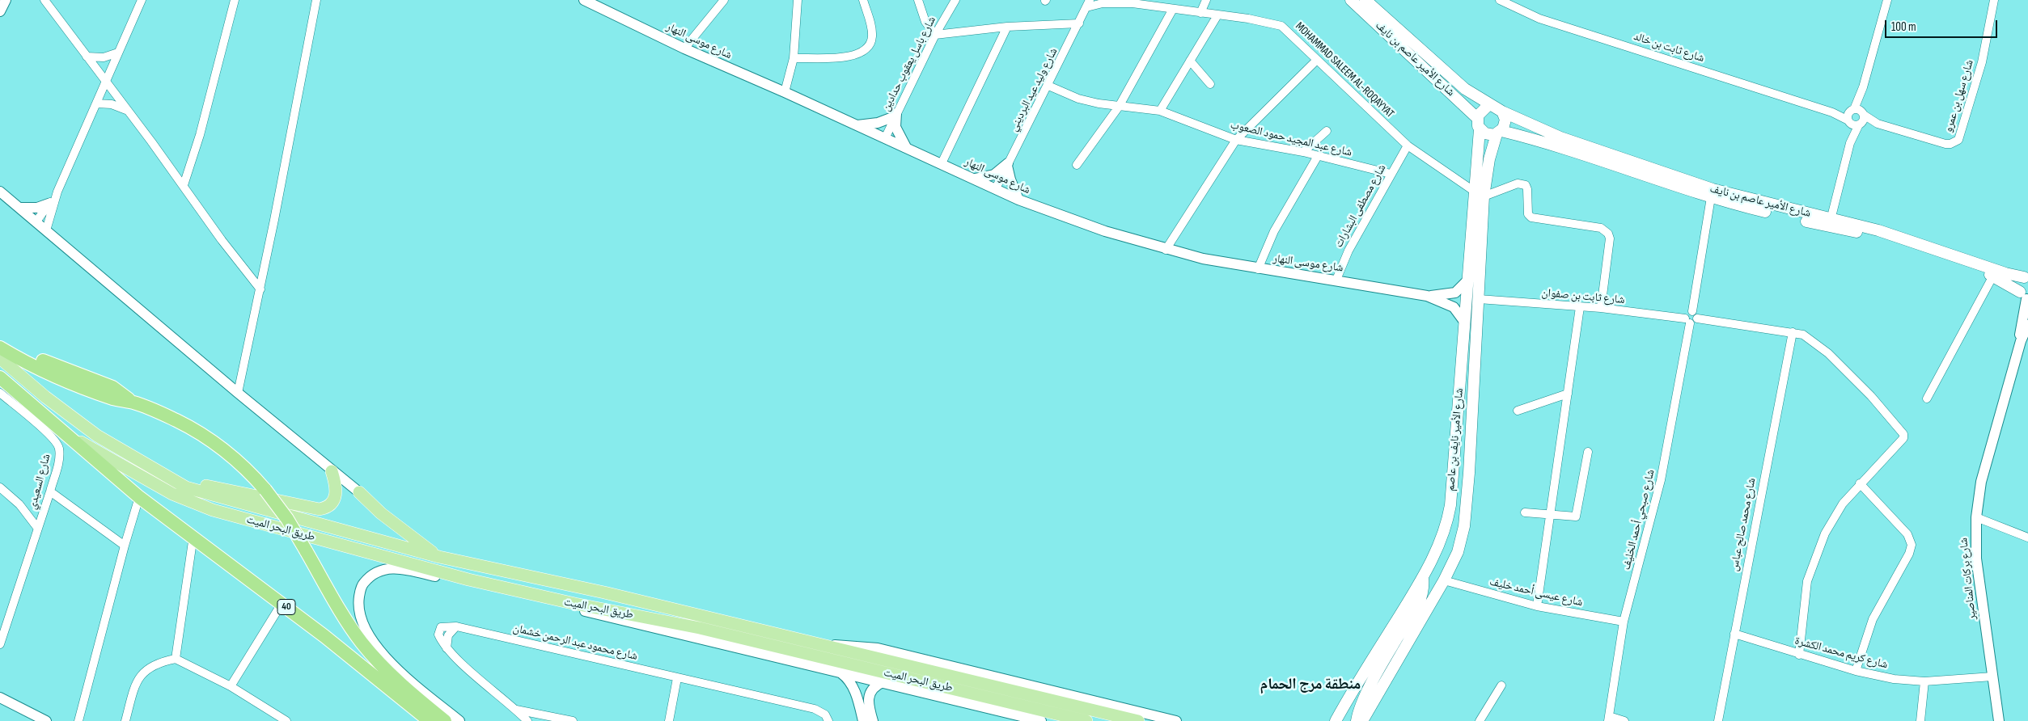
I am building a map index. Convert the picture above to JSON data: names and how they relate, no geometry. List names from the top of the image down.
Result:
{
  "streets": {
    "highway": ["40"],
    "main road": ["شارع الأمير عاصم بن نايف", "شارع الأمير نايف بن عاصم", "طريق البحر الميت"],
    "street": [
      "شارع موسى النهار",
      "شارع ثابت بن خالد",
      "شارع باسل يعقوب حدادين",
      "MOHAMMAD SALEEM AL-ROQAYYAT",
      "شارع وليد عيد البرديني",
      "شارع سهل بن عمرو",
      "شارع عبد المجيد حمود الصعوب",
      "شارع مصطفى البشارات",
      "شارع ثابت بن صفوان",
      "شارع السعيدي",
      "شارع صبحي أحمد الخليف",
      "شارع محمد صالح عباس",
      "شارع بركات المناصير",
      "شارع عيسى أحمد خليف",
      "شارع محمود عبد الرحمن خشمان",
      "شارع كريم محمد الكشرة"
    ]
  },
  "crossings": [
    ["شارع موسى النهار", "شارع باسل يعقوب حدادين"],
    ["شارع موسى النهار", "شارع وليد عيد البرديني"],
    ["شارع موسى النهار", "شارع مصطفى البشارات"],
    ["شارع موسى النهار", "شارع الأمير نايف بن عاصم"],
    ["شارع ثابت بن خالد", "شارع سهل بن عمرو"],
    ["شارع الأمير عاصم بن نايف", "شارع الأمير نايف بن عاصم"],
    ["شارع الأمير عاصم بن نايف", "شارع بركات المناصير"],
    ["MOHAMMAD SALEEM AL-ROQAYYAT", "شارع وليد عيد البرديني"],
    ["MOHAMMAD SALEEM AL-ROQAYYAT", "شارع مصطفى البشارات"],
    ["MOHAMMAD SALEEM AL-ROQAYYAT", "شارع الأمير نايف بن عاصم"],
    ["شارع وليد عيد البرديني", "شارع عبد المجيد حمود الصعوب"],
    ["شارع عبد المجيد حمود الصعوب", "شارع مصطفى البشارات"],
    ["شارع ثابت بن صفوان", "شارع الأمير نايف بن عاصم"],
    ["شارع ثابت بن صفوان", "شارع صبحي أحمد الخليف"],
    ["شارع الأمير نايف بن عاصم", "شارع عيسى أحمد خليف"],
    ["شارع صبحي أحمد الخليف", "شارع عيسى أحمد خليف"],
    ["شارع محمد صالح عباس", "شارع كريم محمد الكشرة"],
    ["طريق البحر الميت", "40"],
    ["شارع بركات المناصير", "شارع كريم محمد الكشرة"]
  ],
  "districts": ["منطقة مرج الحمام"],
  "scale_bar": "100 m"
}
